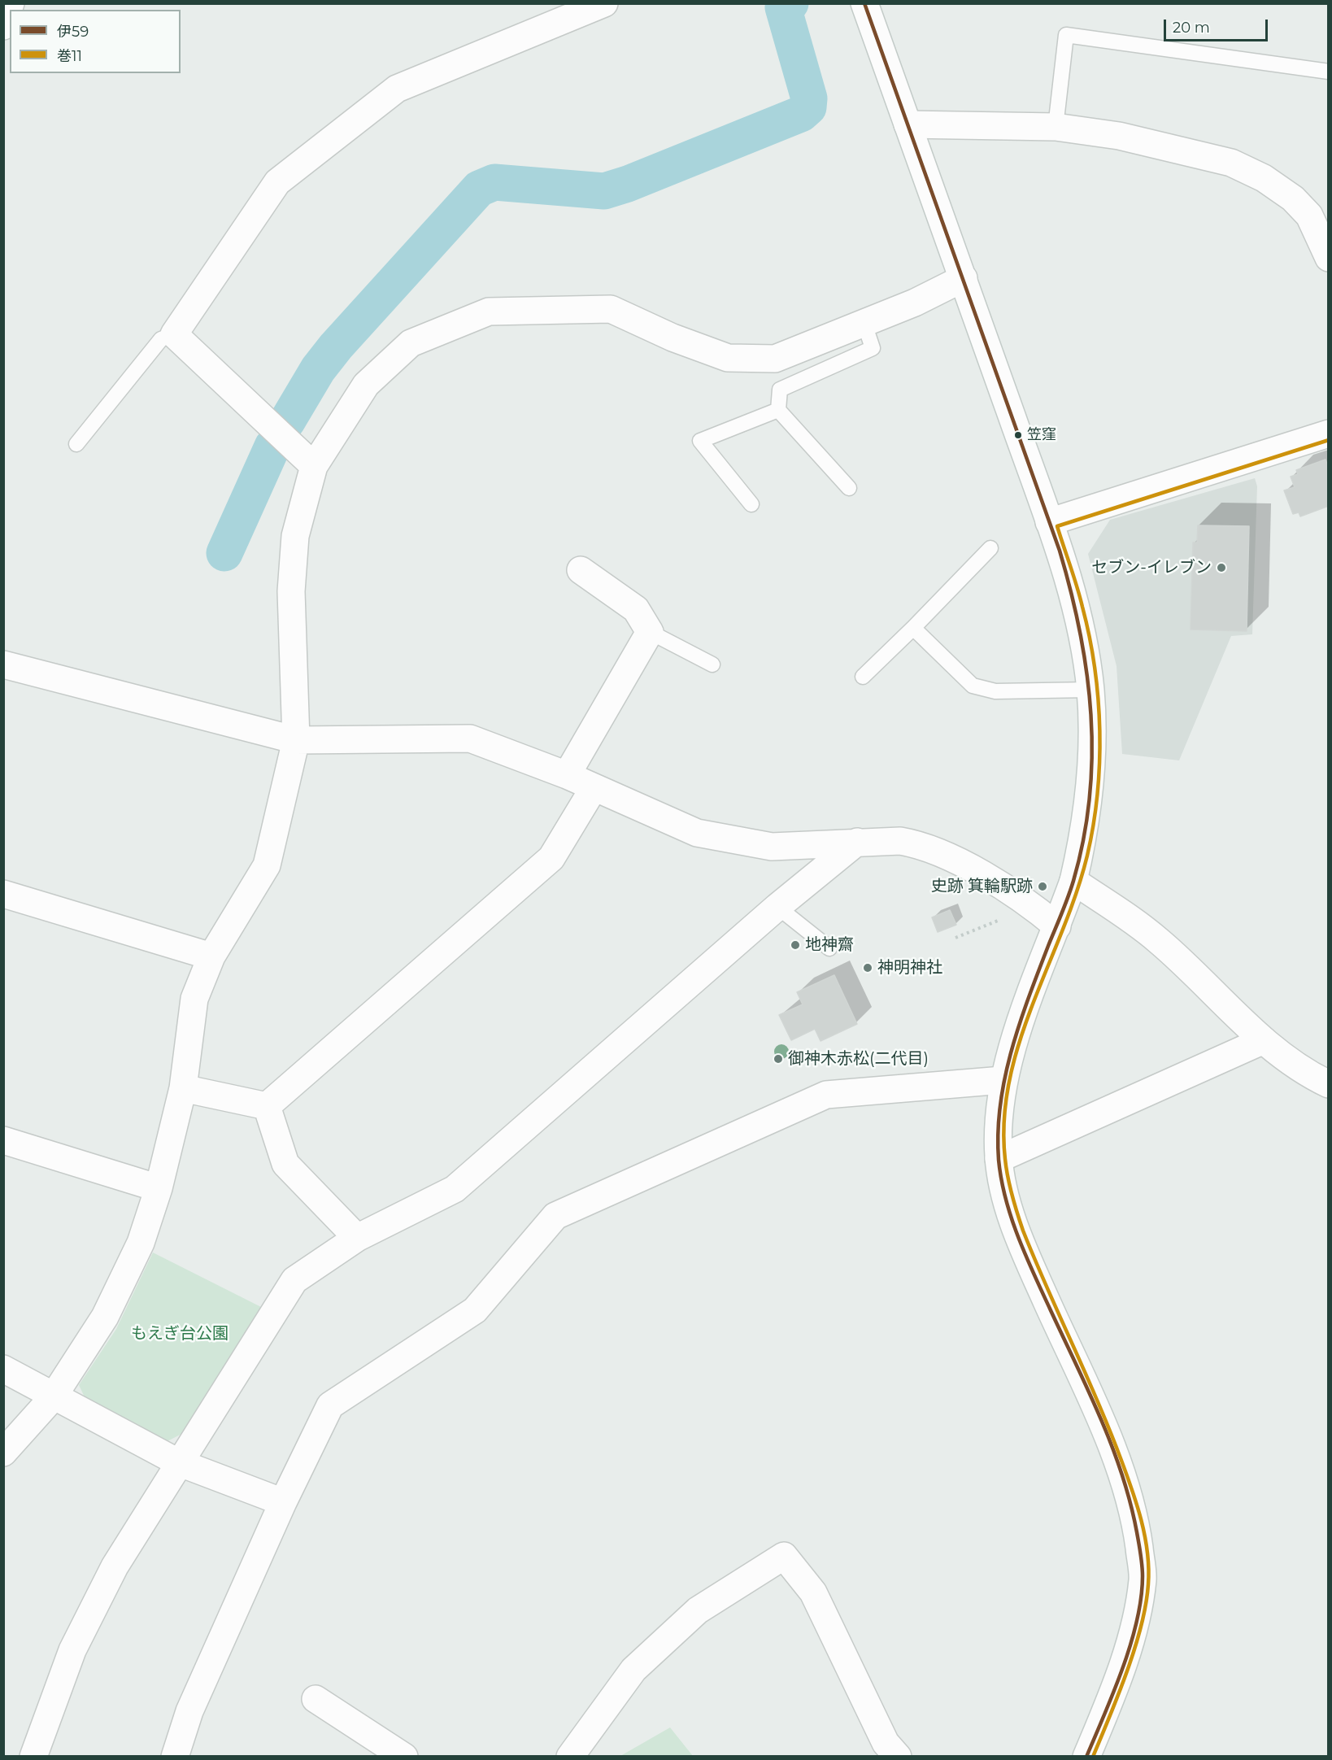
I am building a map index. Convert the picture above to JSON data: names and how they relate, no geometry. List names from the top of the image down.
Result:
{
  "parks": ["もえぎ台公園"],
  "places": [
    "笠窪",
    "セブン-イレブン",
    "史跡 箕輪駅跡",
    "地神齋",
    "神明神社",
    "御神木赤松(二代目)"
  ],
  "lines": ["transit line 伊59", "transit line 巻11"],
  "legend": ["伊59", "巻11"],
  "scale_bar": "20 m"
}
